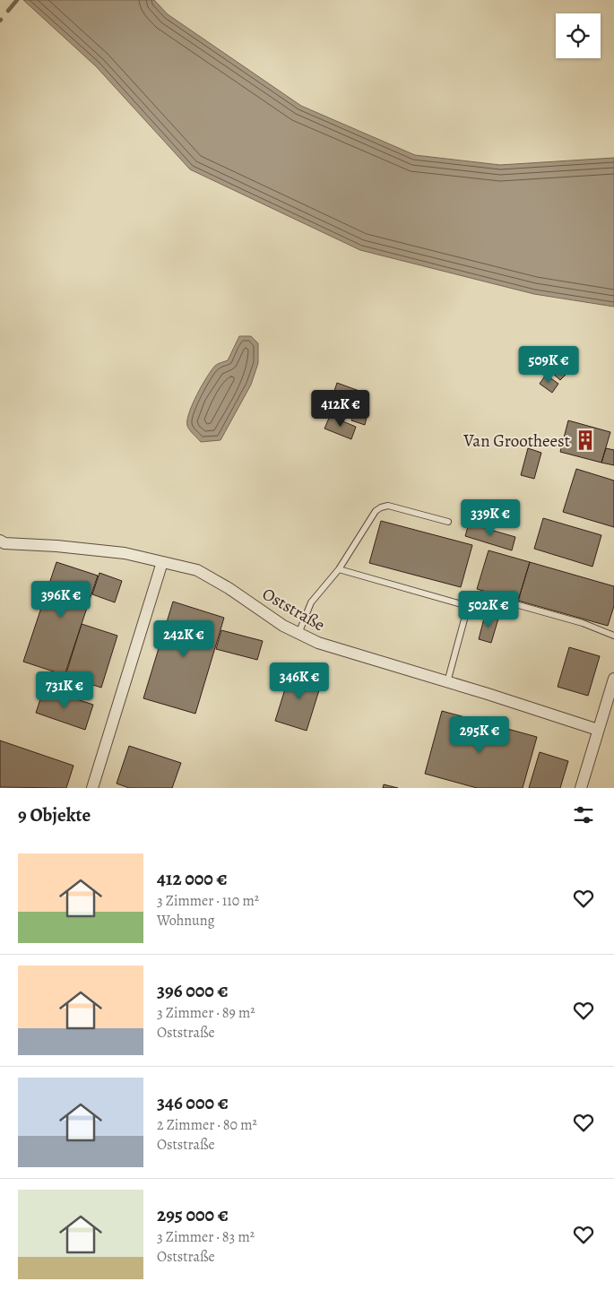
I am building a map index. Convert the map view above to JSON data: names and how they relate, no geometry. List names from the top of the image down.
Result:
{
  "streets": {
    "street": ["Oststraße"]
  },
  "places": {
    "building": ["Van Grootheest"]
  },
  "page": {
    "price": [
      "509K €",
      "412K €",
      "339K €",
      "396K €",
      "502K €",
      "242K €",
      "346K €",
      "731K €",
      "295K €"
    ],
    "heading": "9 Objekte",
    "list": [
      {
        "name": "412 000 €",
        "note": "3 Zimmer · 110 m² · Wohnung"
      },
      {
        "name": "396 000 €",
        "note": "3 Zimmer · 89 m² · Oststraße"
      },
      {
        "name": "346 000 €",
        "note": "2 Zimmer · 80 m² · Oststraße"
      },
      {
        "name": "295 000 €",
        "note": "3 Zimmer · 83 m² · Oststraße"
      }
    ]
  }
}
